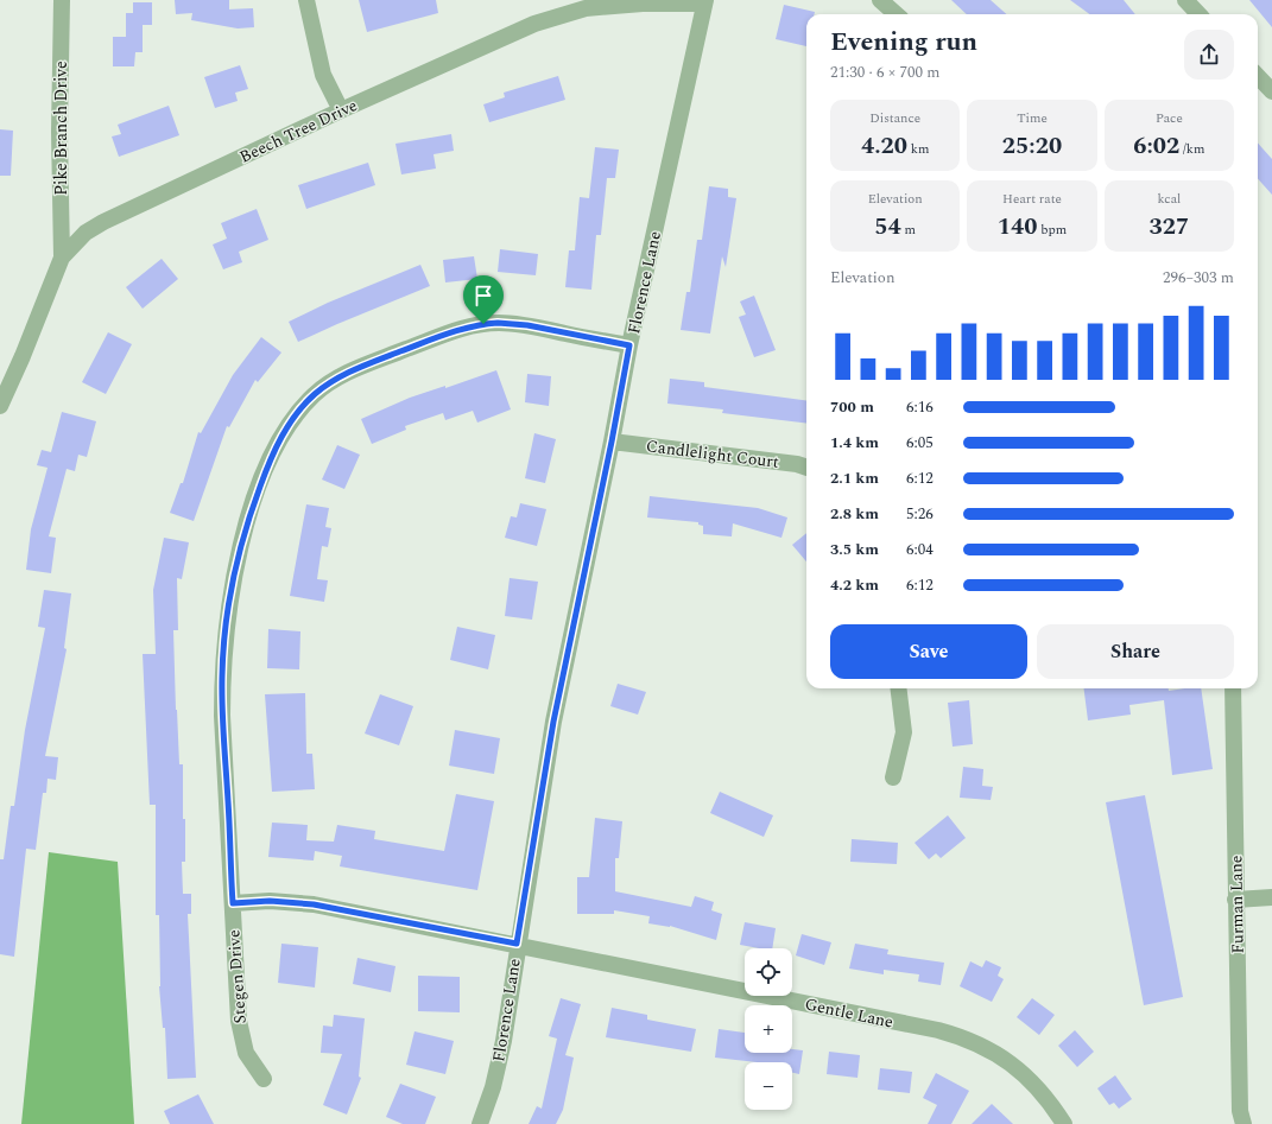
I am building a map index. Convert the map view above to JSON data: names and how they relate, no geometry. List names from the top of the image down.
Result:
{
  "streets": {
    "street": [
      "Pike Branch Drive",
      "Beech Tree Drive",
      "Florence Lane",
      "Candlelight Court",
      "Furman Lane",
      "Stegen Drive",
      "Gentle Lane"
    ]
  },
  "crossings": [
    ["Pike Branch Drive", "Beech Tree Drive"],
    ["Beech Tree Drive", "Florence Lane"],
    ["Florence Lane", "Candlelight Court"],
    ["Florence Lane", "Stegen Drive"],
    ["Florence Lane", "Gentle Lane"],
    ["Stegen Drive", "Gentle Lane"]
  ],
  "page": {
    "heading": ["Evening run", "21:30 · 6 × 700 m"],
    "stats": [
      ["Distance", "4.20 km"],
      ["Time", "25:20"],
      ["Pace", "6:02 /km"],
      ["Elevation", "54 m"],
      ["Heart rate", "140 bpm"],
      ["kcal", "327"]
    ],
    "chart": ["Elevation", "296–303 m"],
    "list": [
      {
        "name": "700 m",
        "note": "6:16"
      },
      {
        "name": "1.4 km",
        "note": "6:05"
      },
      {
        "name": "2.1 km",
        "note": "6:12"
      },
      {
        "name": "2.8 km",
        "note": "5:26"
      },
      {
        "name": "3.5 km",
        "note": "6:04"
      },
      {
        "name": "4.2 km",
        "note": "6:12"
      }
    ],
    "buttons": ["Save", "Share"],
    "map_buttons": ["+", "−"]
  }
}
